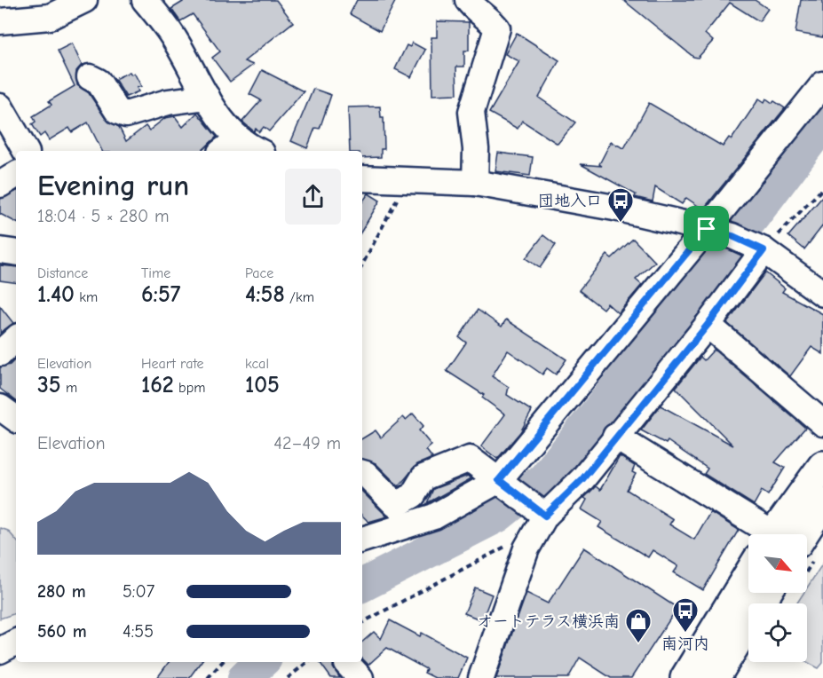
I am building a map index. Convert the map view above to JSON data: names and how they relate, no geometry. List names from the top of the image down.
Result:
{
  "places": {
    "bus stop": ["団地入口", "南河内"],
    "shop": ["オートテラス横浜南"]
  },
  "north": "bottom right",
  "page": {
    "heading": ["Evening run", "18:04 · 5 × 280 m"],
    "stats": [
      ["Distance", "1.40 km"],
      ["Time", "6:57"],
      ["Pace", "4:58 /km"],
      ["Elevation", "35 m"],
      ["Heart rate", "162 bpm"],
      ["kcal", "105"]
    ],
    "chart": ["Elevation", "42–49 m"],
    "list": [
      {
        "name": "280 m",
        "note": "5:07"
      },
      {
        "name": "560 m",
        "note": "4:55"
      }
    ]
  }
}
